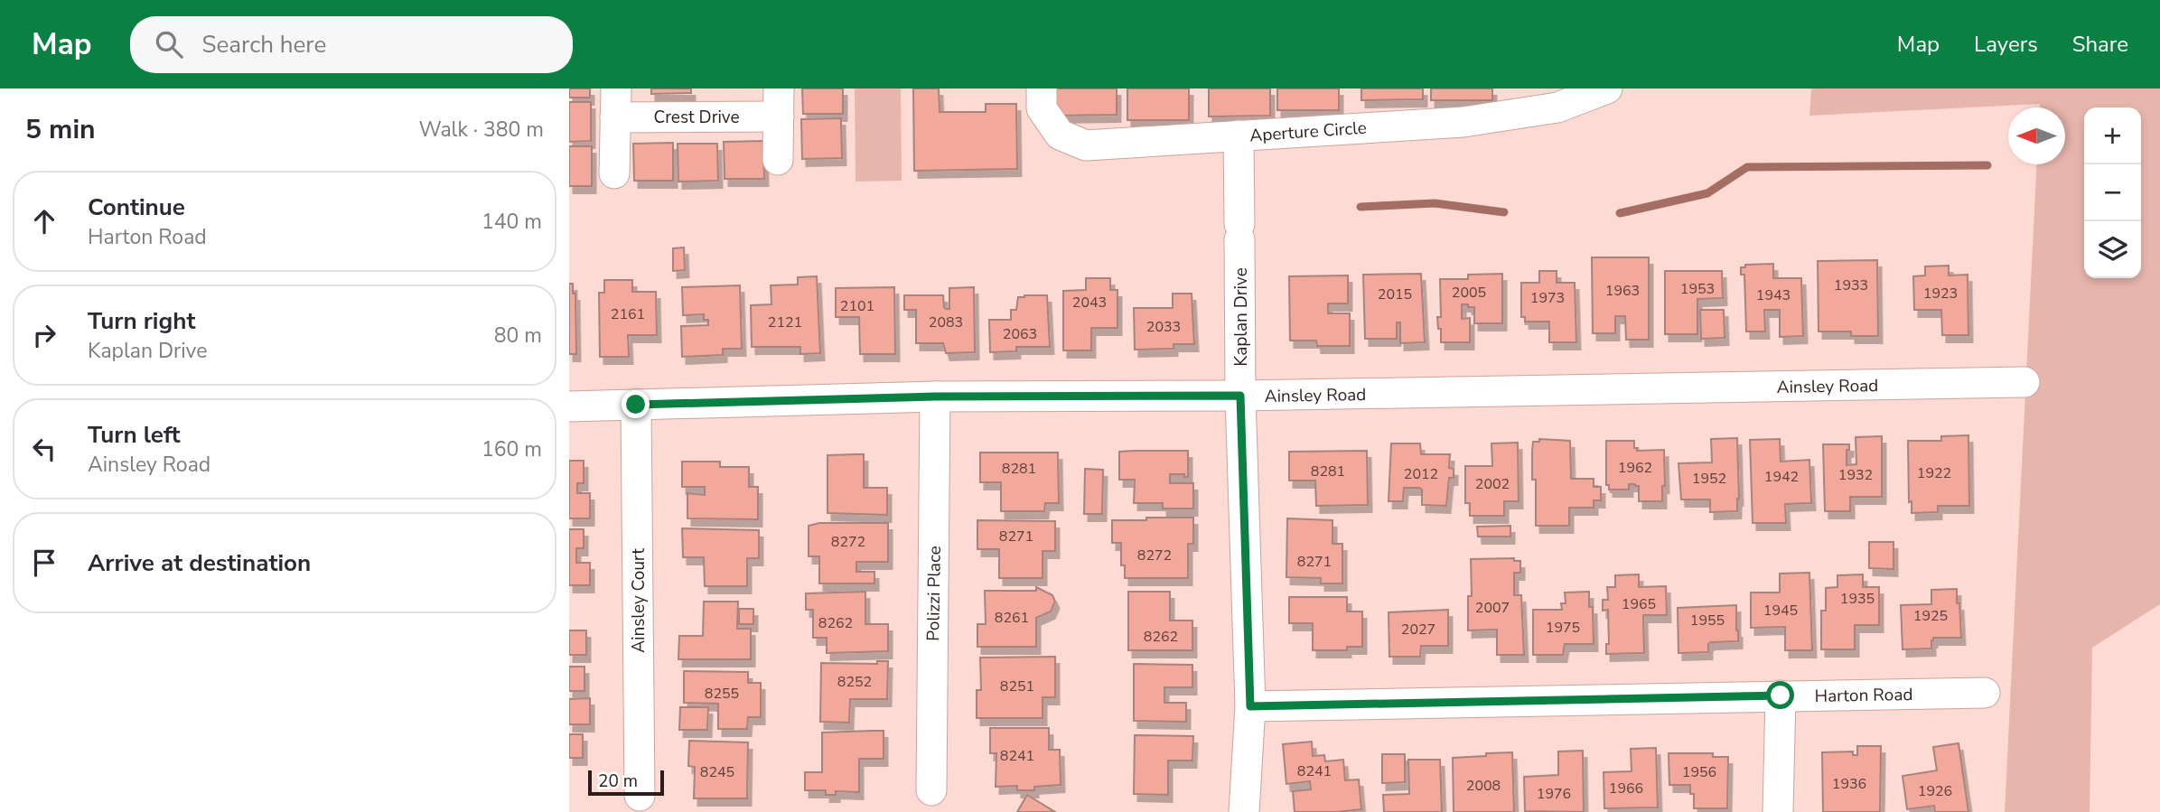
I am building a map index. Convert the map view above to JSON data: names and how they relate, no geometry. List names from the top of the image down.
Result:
{
  "streets": {
    "street": [
      "Crest Drive",
      "Aperture Circle",
      "Kaplan Drive",
      "Ainsley Road",
      "Polizzi Place",
      "Ainsley Court",
      "Harton Road"
    ]
  },
  "crossings": [
    ["Aperture Circle", "Kaplan Drive"],
    ["Kaplan Drive", "Ainsley Road"],
    ["Kaplan Drive", "Harton Road"],
    ["Ainsley Road", "Polizzi Place"],
    ["Ainsley Road", "Ainsley Court"]
  ],
  "house_numbers": [
    "1933",
    "1953",
    "1963",
    "2005",
    "1923",
    "2015",
    "1943",
    "1973",
    "2043",
    "2101",
    "2161",
    "2121",
    "2083",
    "2033",
    "2063",
    "1962",
    "8281",
    "8281",
    "1922",
    "2012",
    "1932",
    "1942",
    "1952",
    "2002",
    "8271",
    "8272",
    "8272",
    "8271",
    "1935",
    "1965",
    "2007",
    "1945",
    "1925",
    "8261",
    "1955",
    "8262",
    "1975",
    "2027",
    "8262",
    "8252",
    "8251",
    "8255",
    "8241",
    "8241",
    "8245",
    "1956",
    "1936",
    "2008",
    "1966",
    "1926",
    "1976"
  ],
  "scale_bar": "20 m",
  "north": "left",
  "page": {
    "header": "Map",
    "search": "Search here",
    "nav": ["Map", "Layers", "Share"],
    "heading": ["5 min", "Walk · 380 m"],
    "map_buttons": ["+", "−"],
    "list": [
      ["Continue", "Harton Road", "140 m"],
      ["Turn right", "Kaplan Drive", "80 m"],
      ["Turn left", "Ainsley Road", "160 m"],
      "Arrive at destination"
    ],
    "scale": "20 m"
  }
}
